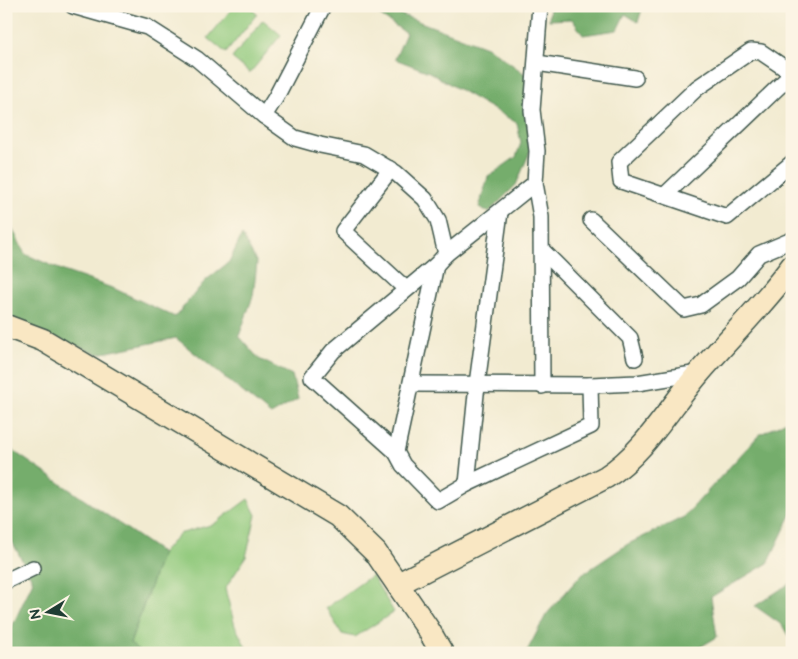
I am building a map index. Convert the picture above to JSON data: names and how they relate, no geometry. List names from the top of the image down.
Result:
{
  "north": "left"
}
